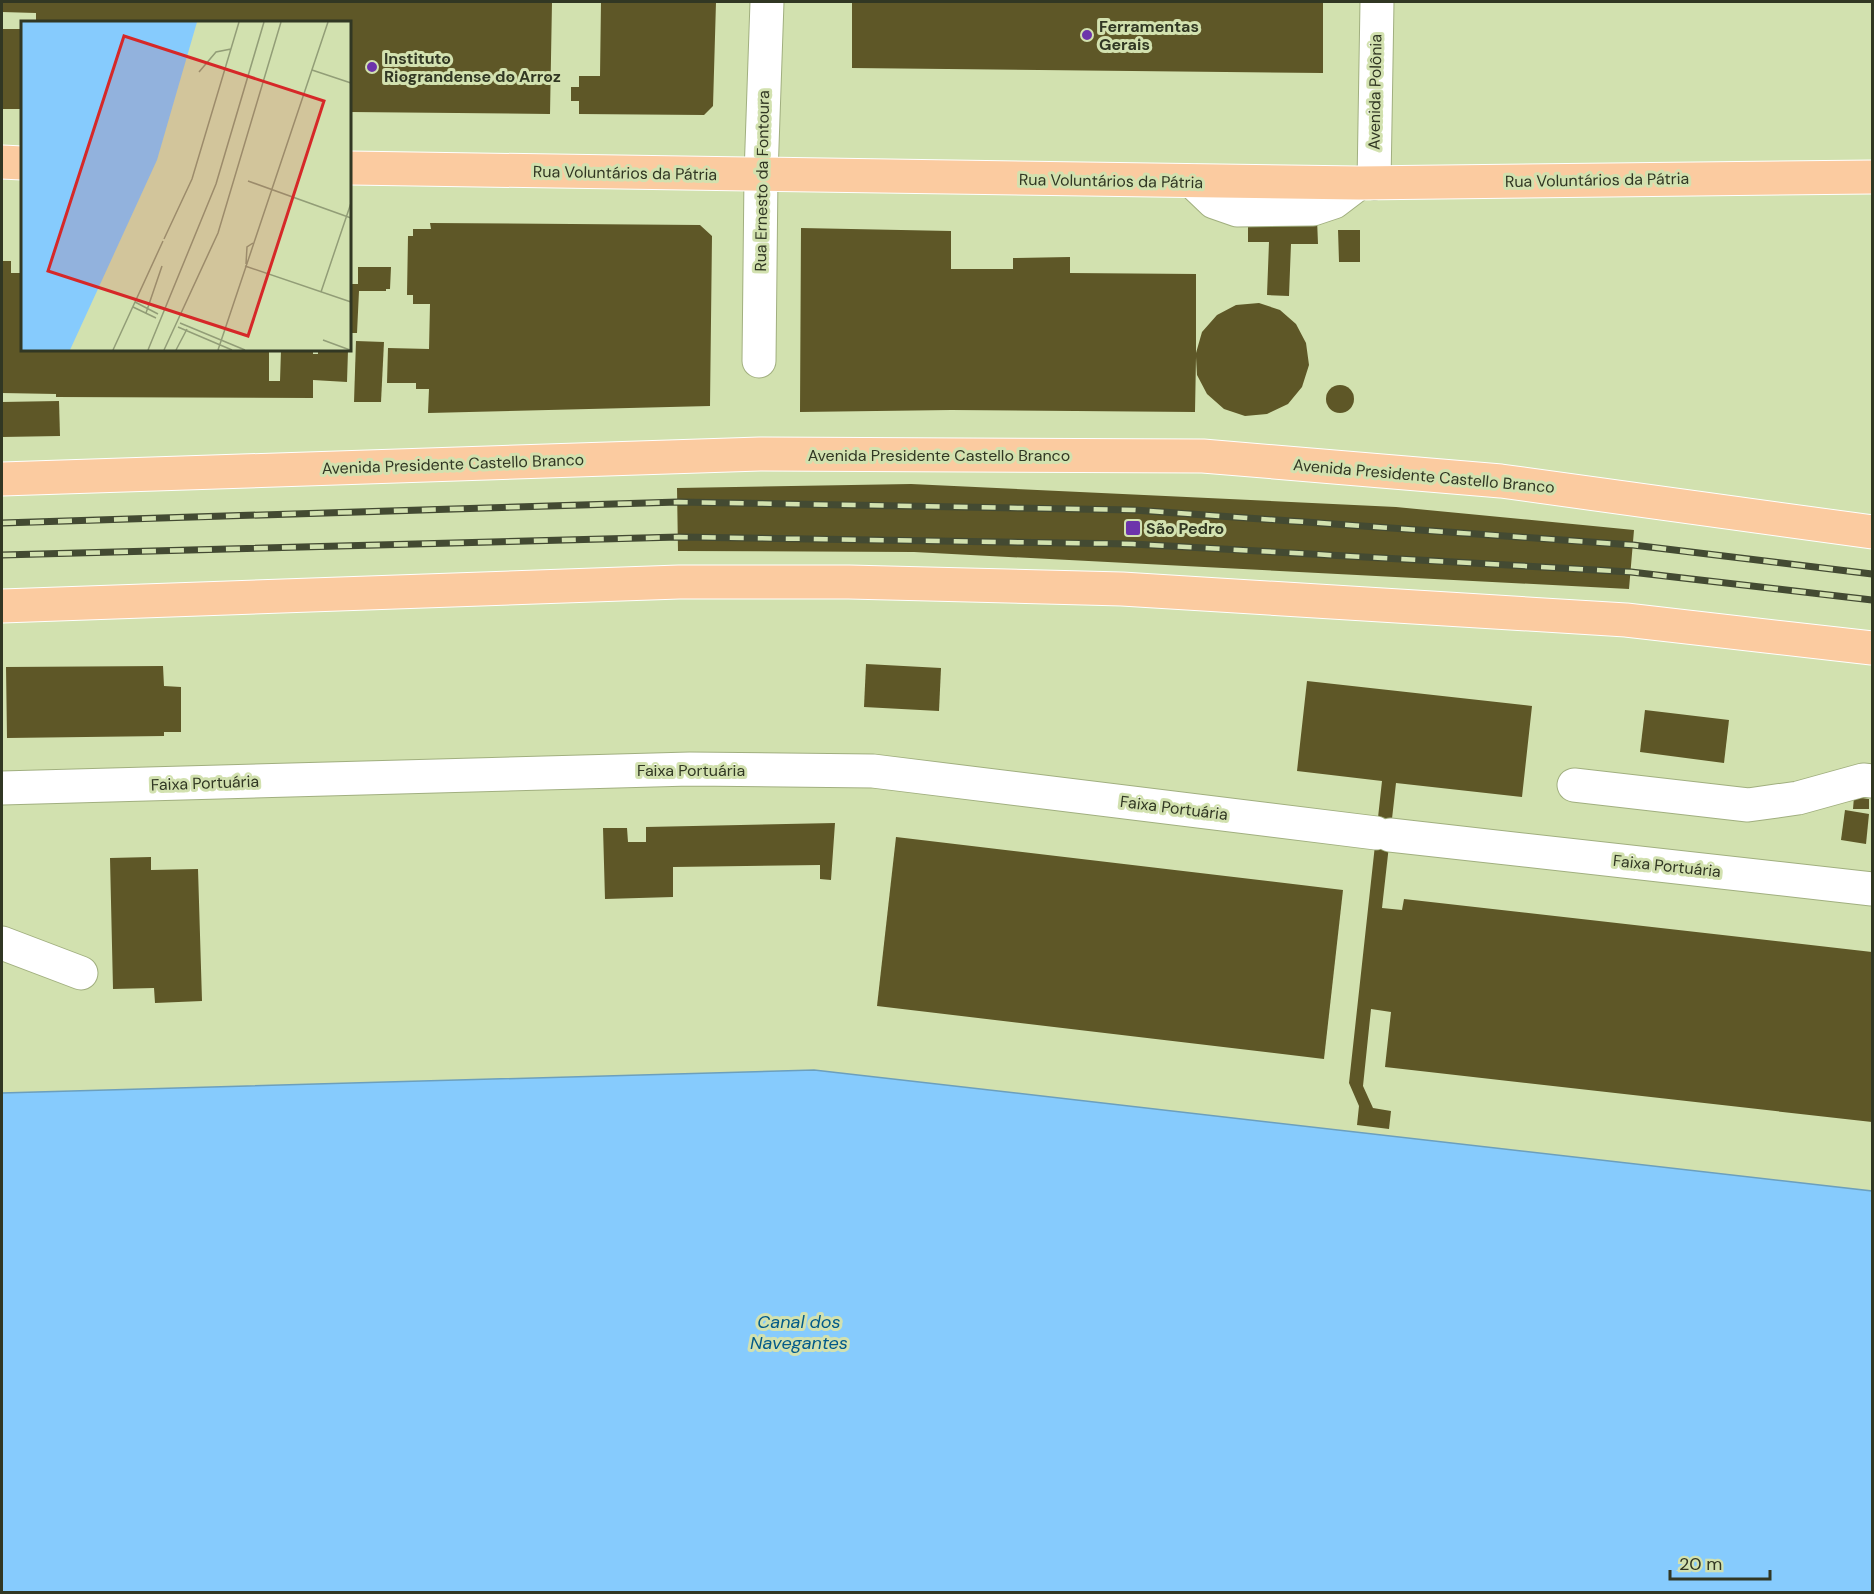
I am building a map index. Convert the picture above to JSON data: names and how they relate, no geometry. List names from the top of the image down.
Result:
{
  "streets": {
    "main road": ["Rua Voluntários da Pátria", "Avenida Presidente Castello Branco"],
    "street": ["Avenida Polônia", "Rua Ernesto da Fontoura", "Faixa Portuária"]
  },
  "crossings": [
    ["Avenida Polônia", "Rua Voluntários da Pátria"],
    ["Rua Voluntários da Pátria", "Rua Ernesto da Fontoura"]
  ],
  "water": ["Canal dos Navegantes"],
  "places": {
    "other": ["Ferramentas Gerais", "Instituto Riograndense do Arroz"],
    "transit": ["São Pedro"]
  },
  "scale_bar": "20 m"
}
